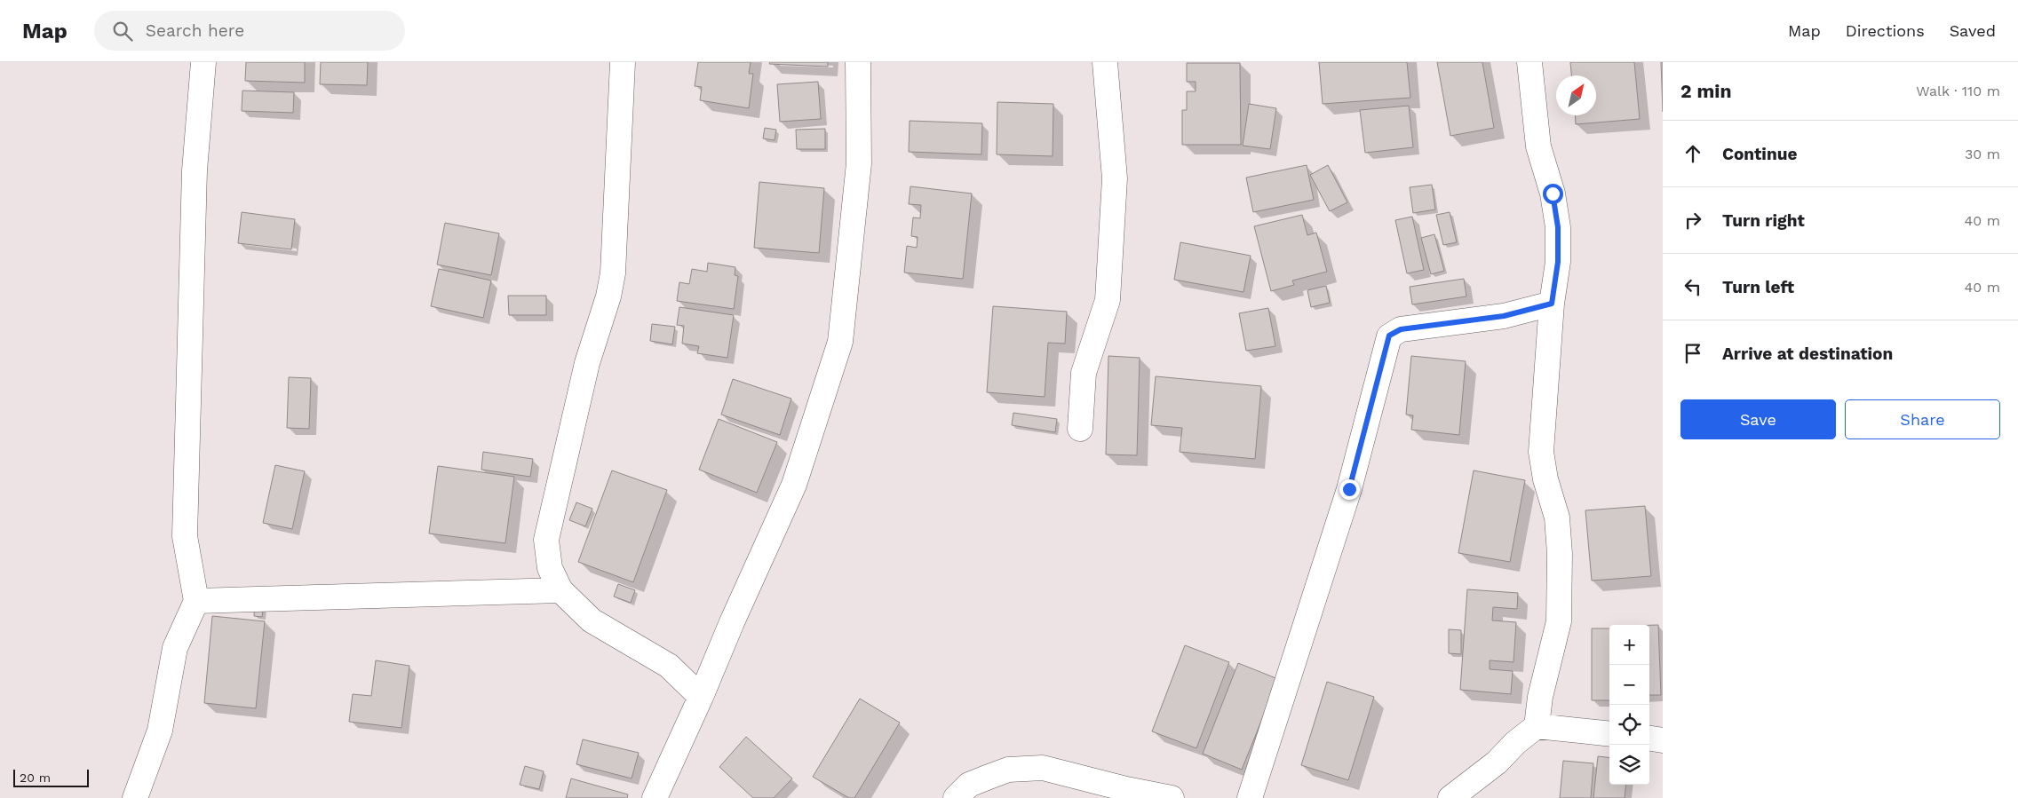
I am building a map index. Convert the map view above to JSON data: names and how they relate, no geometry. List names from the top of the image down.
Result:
{
  "scale_bar": "20 m",
  "north": "top right",
  "page": {
    "header": "Map",
    "search": "Search here",
    "nav": ["Map", "Directions", "Saved"],
    "heading": ["2 min", "Walk · 110 m"],
    "list": [
      ["Continue", "30 m"],
      ["Turn right", "40 m"],
      ["Turn left", "40 m"],
      "Arrive at destination"
    ],
    "buttons": ["Save", "Share"],
    "map_buttons": ["+", "−"],
    "scale": "20 m"
  }
}
